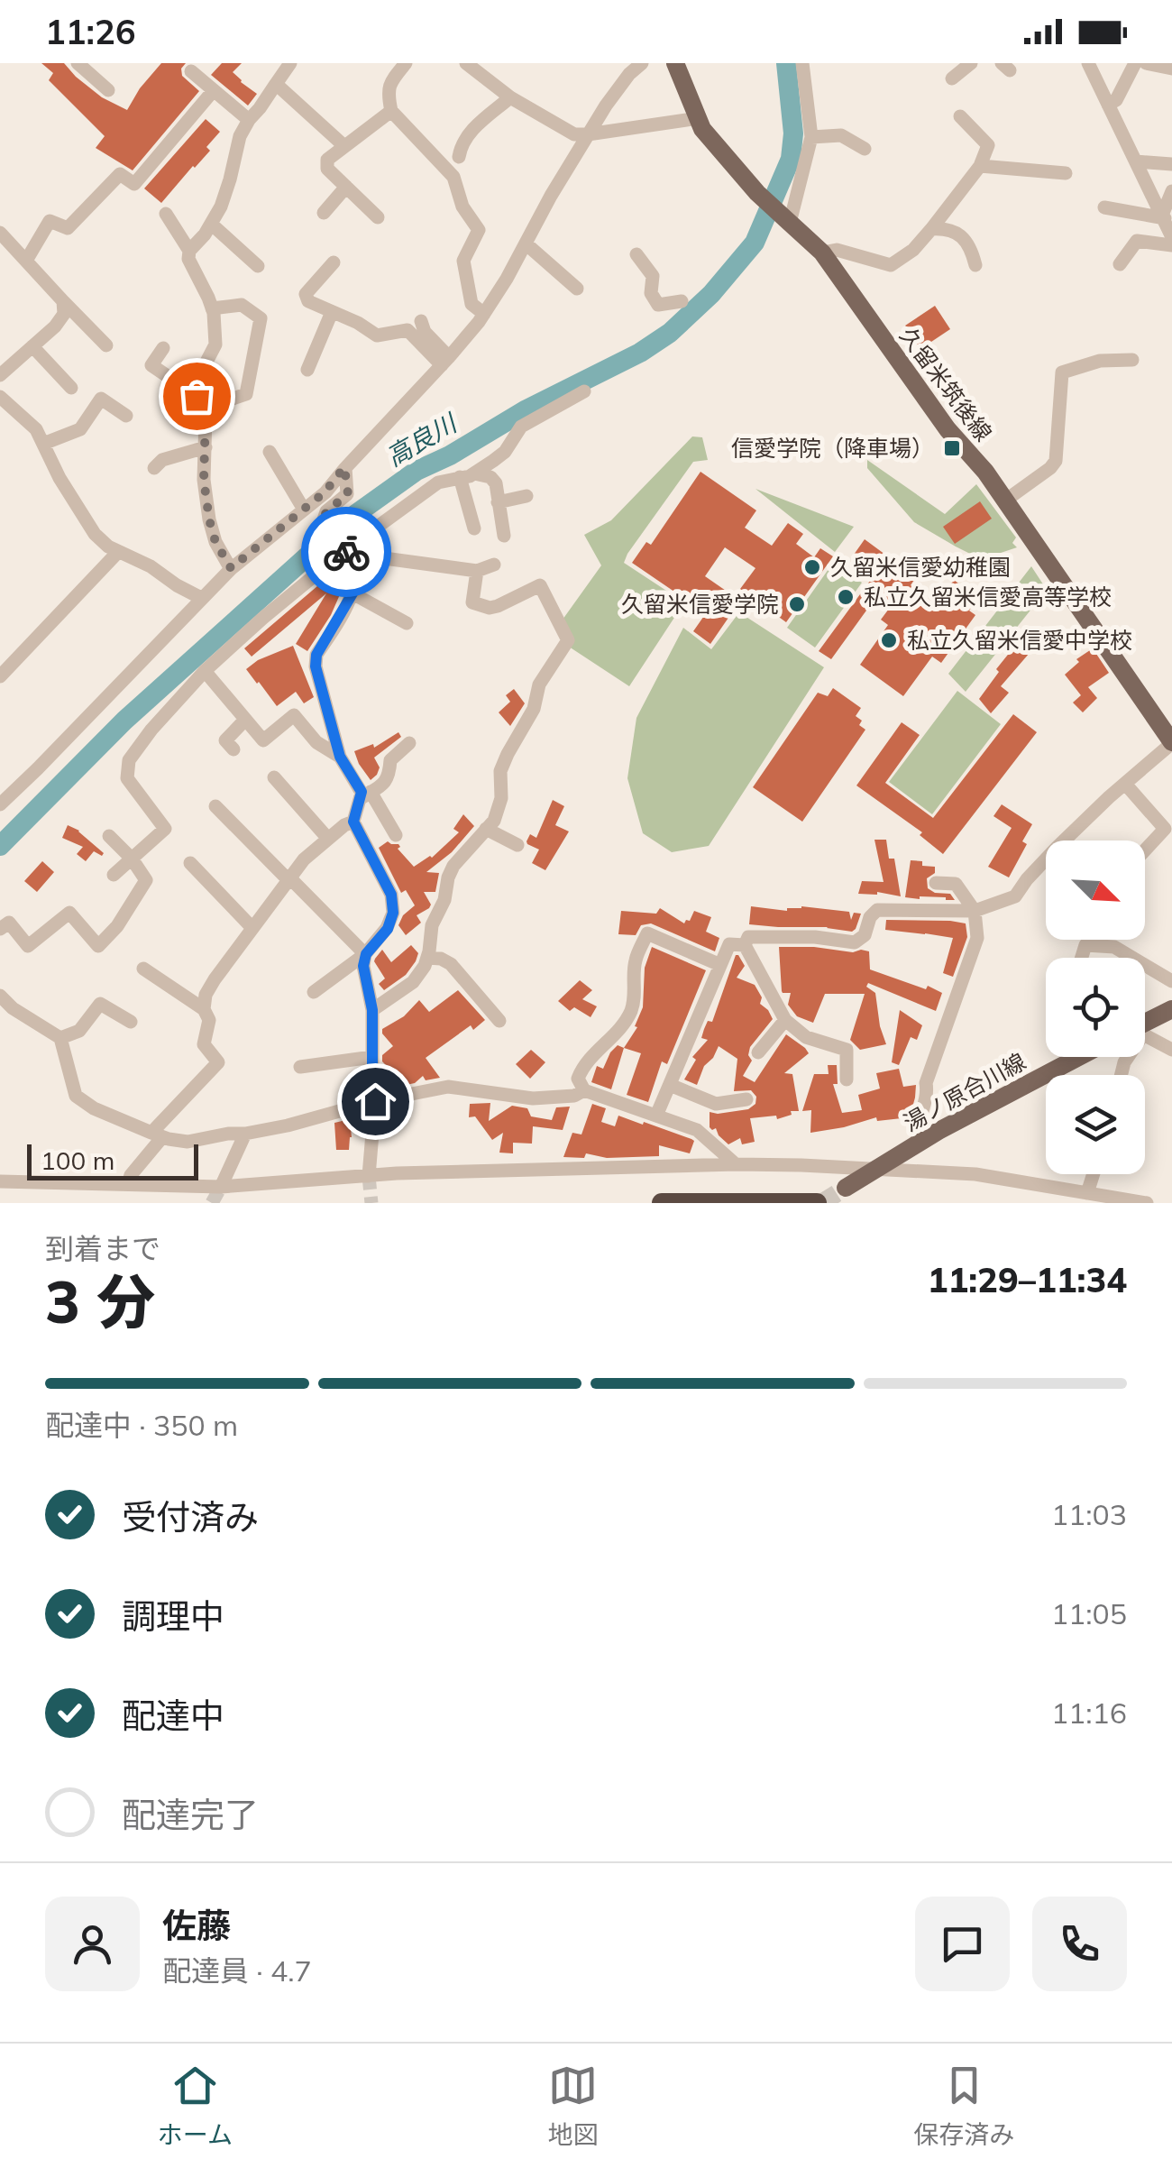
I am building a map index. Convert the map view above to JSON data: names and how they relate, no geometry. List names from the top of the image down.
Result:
{
  "streets": {
    "main road": ["久留米筑後線", "湯ノ原合川線"]
  },
  "water": ["高良川"],
  "places": {
    "transit": ["信愛学院（降車場）"],
    "other": [
      "久留米信愛幼稚園",
      "私立久留米信愛高等学校",
      "久留米信愛学院",
      "私立久留米信愛中学校"
    ]
  },
  "scale_bar": "100 m",
  "north": "bottom right",
  "page": {
    "status": "11:26",
    "scale": "100 m",
    "heading": ["3 分", "到着まで", "11:29–11:34"],
    "panel": ["佐藤", "配達員 · 4.7"],
    "bar": "配達中 · 350 m",
    "list": [
      ["受付済み", "11:03"],
      ["調理中", "11:05"],
      ["配達中", "11:16"],
      "配達完了"
    ],
    "tabs": ["ホーム", "地図", "保存済み"]
  }
}
